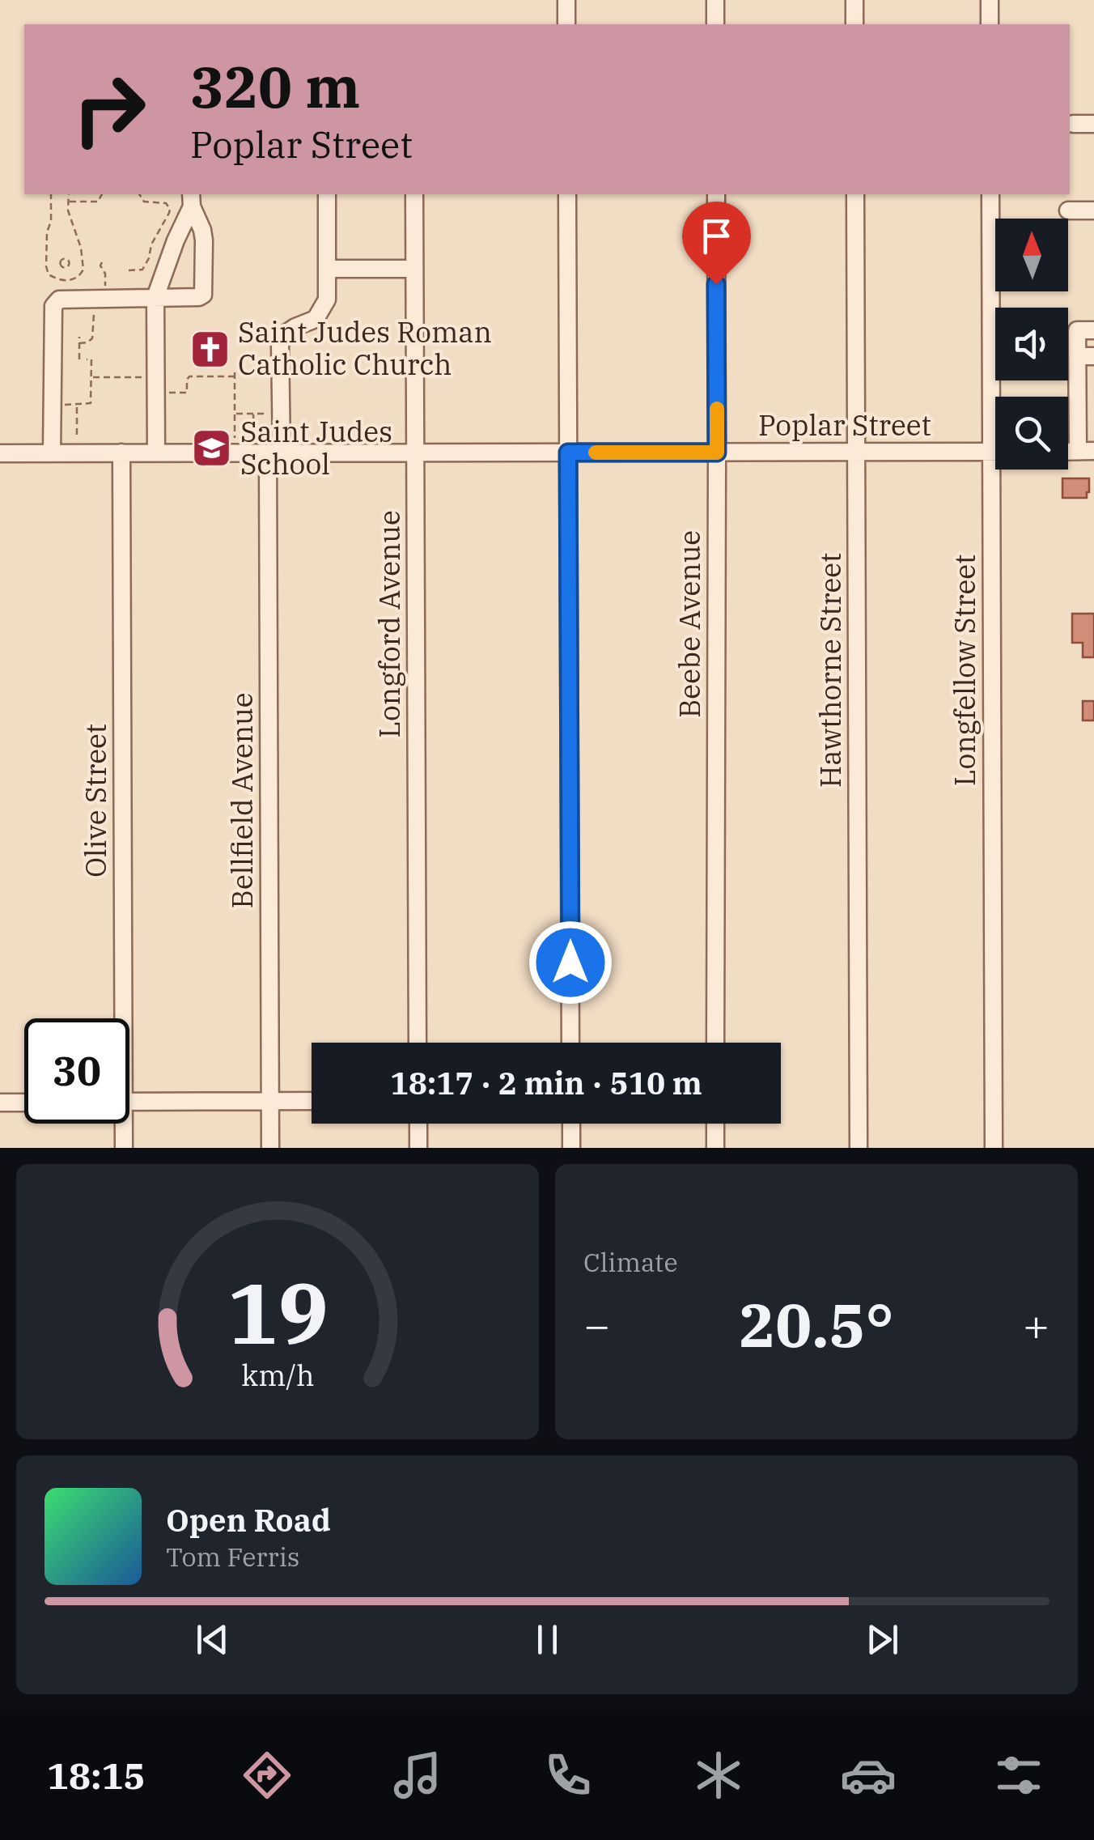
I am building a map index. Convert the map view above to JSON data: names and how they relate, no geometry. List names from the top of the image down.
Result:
{
  "streets": {
    "street": [
      "Poplar Street",
      "Longford Avenue",
      "Beebe Avenue",
      "Hawthorne Street",
      "Longfellow Street",
      "Olive Street",
      "Bellfield Avenue"
    ]
  },
  "crossings": [
    ["Poplar Street", "Longford Avenue"],
    ["Poplar Street", "Beebe Avenue"],
    ["Poplar Street", "Hawthorne Street"],
    ["Poplar Street", "Longfellow Street"],
    ["Poplar Street", "Olive Street"],
    ["Poplar Street", "Bellfield Avenue"]
  ],
  "places": {
    "church": ["Saint Judes Roman Catholic Church"],
    "school or university": ["Saint Judes School"]
  },
  "north": "top",
  "page": {
    "turn": ["320 m", "Poplar Street"],
    "limit": "30",
    "trip": "18:17 · 2 min · 510 m",
    "tile": "Climate",
    "heat": ["−", "20.5°", "+"],
    "song": ["Open Road", "Tom Ferris"],
    "tabs": "18:15",
    "gauge": ["19", "km/h"]
  }
}
